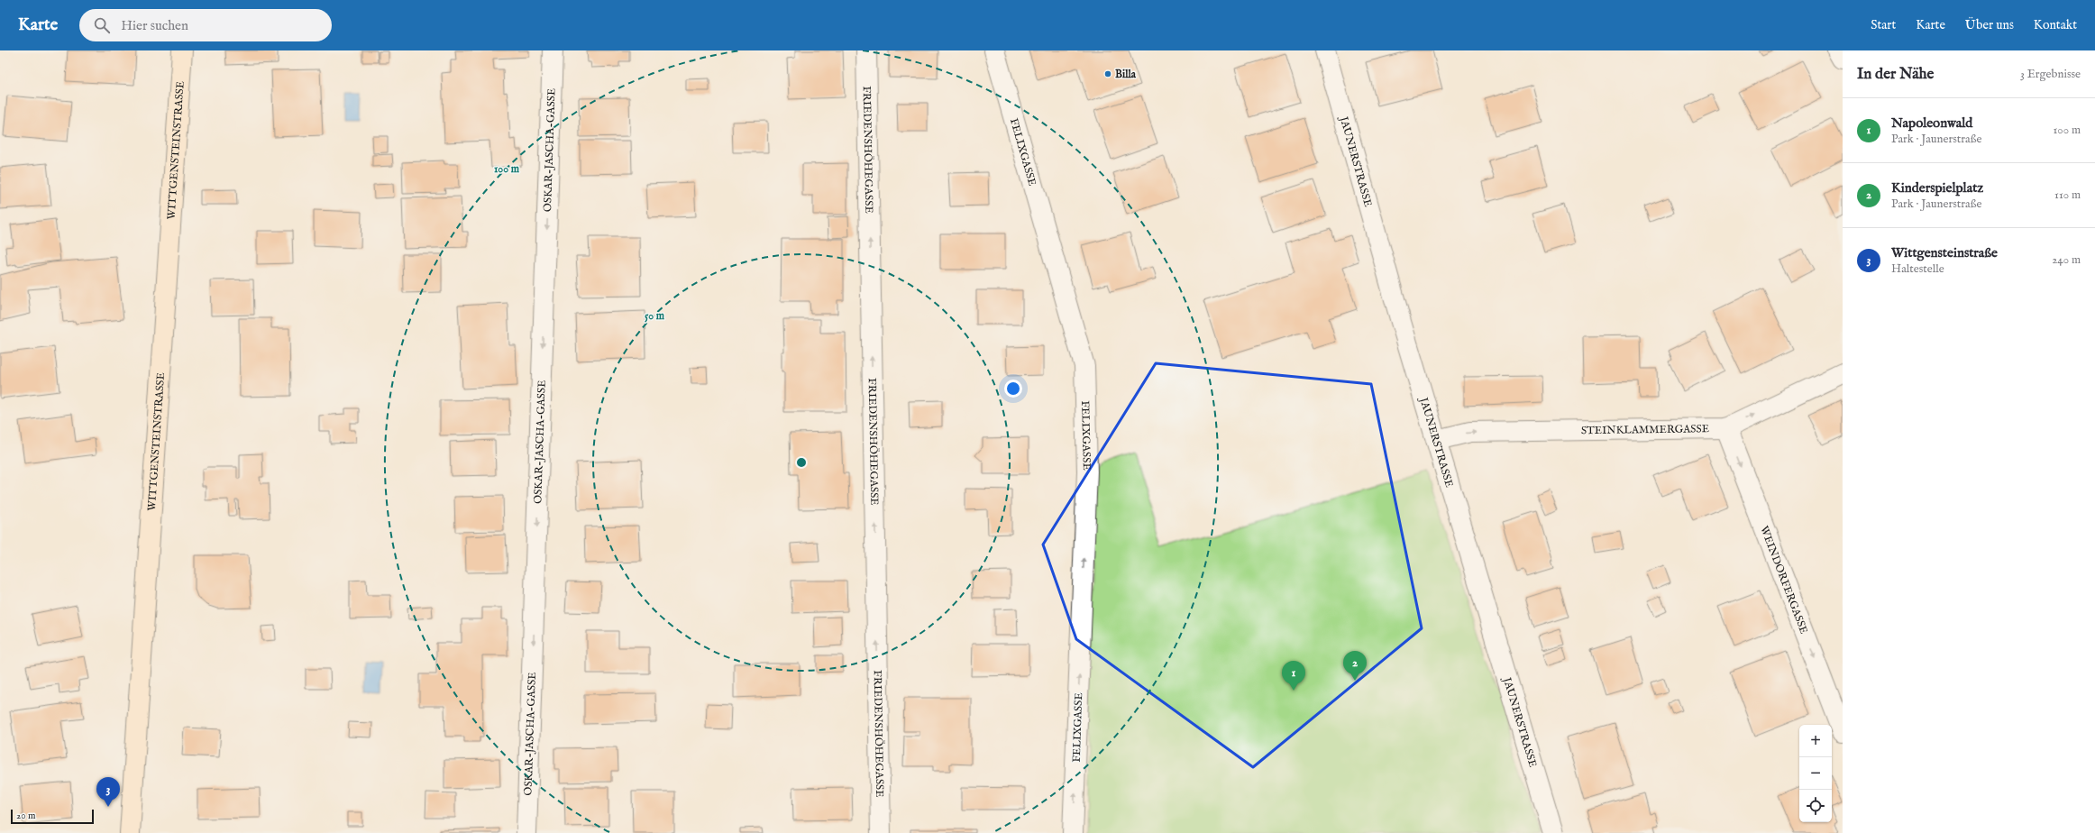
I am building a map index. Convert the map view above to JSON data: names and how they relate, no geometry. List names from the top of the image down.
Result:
{
  "streets": {
    "street": [
      "OSKAR-JASCHA-GASSE",
      "FRIEDENSHÖHEGASSE",
      "WITTGENSTEINSTRASSE",
      "FELIXGASSE",
      "JAUNERSTRASSE",
      "STEINKLAMMERGASSE",
      "WEINDORFERGASSE"
    ]
  },
  "crossings": [
    ["JAUNERSTRASSE", "STEINKLAMMERGASSE"],
    ["STEINKLAMMERGASSE", "WEINDORFERGASSE"]
  ],
  "one_way": [
    "OSKAR-JASCHA-GASSE",
    "FRIEDENSHÖHEGASSE",
    "FELIXGASSE",
    "STEINKLAMMERGASSE",
    "WEINDORFERGASSE"
  ],
  "places": ["Billa"],
  "scale_bar": "20 m",
  "page": {
    "header": "Karte",
    "search": "Hier suchen",
    "nav": [
      "Start",
      "Karte",
      "Über uns",
      "Kontakt"
    ],
    "heading": ["In der Nähe", "3 Ergebnisse"],
    "list": [
      {
        "mark": "1",
        "name": "Napoleonwald",
        "note": "Park · Jaunerstraße",
        "value": "100 m"
      },
      {
        "mark": "2",
        "name": "Kinderspielplatz",
        "note": "Park · Jaunerstraße",
        "value": "110 m"
      },
      {
        "mark": "3",
        "name": "Wittgensteinstraße",
        "note": "Haltestelle",
        "value": "240 m"
      }
    ],
    "pins": ["2", "1", "3"],
    "map_buttons": ["+", "−"],
    "scale": "20 m"
  },
  "rings": ["100 m", "50 m"]
}
